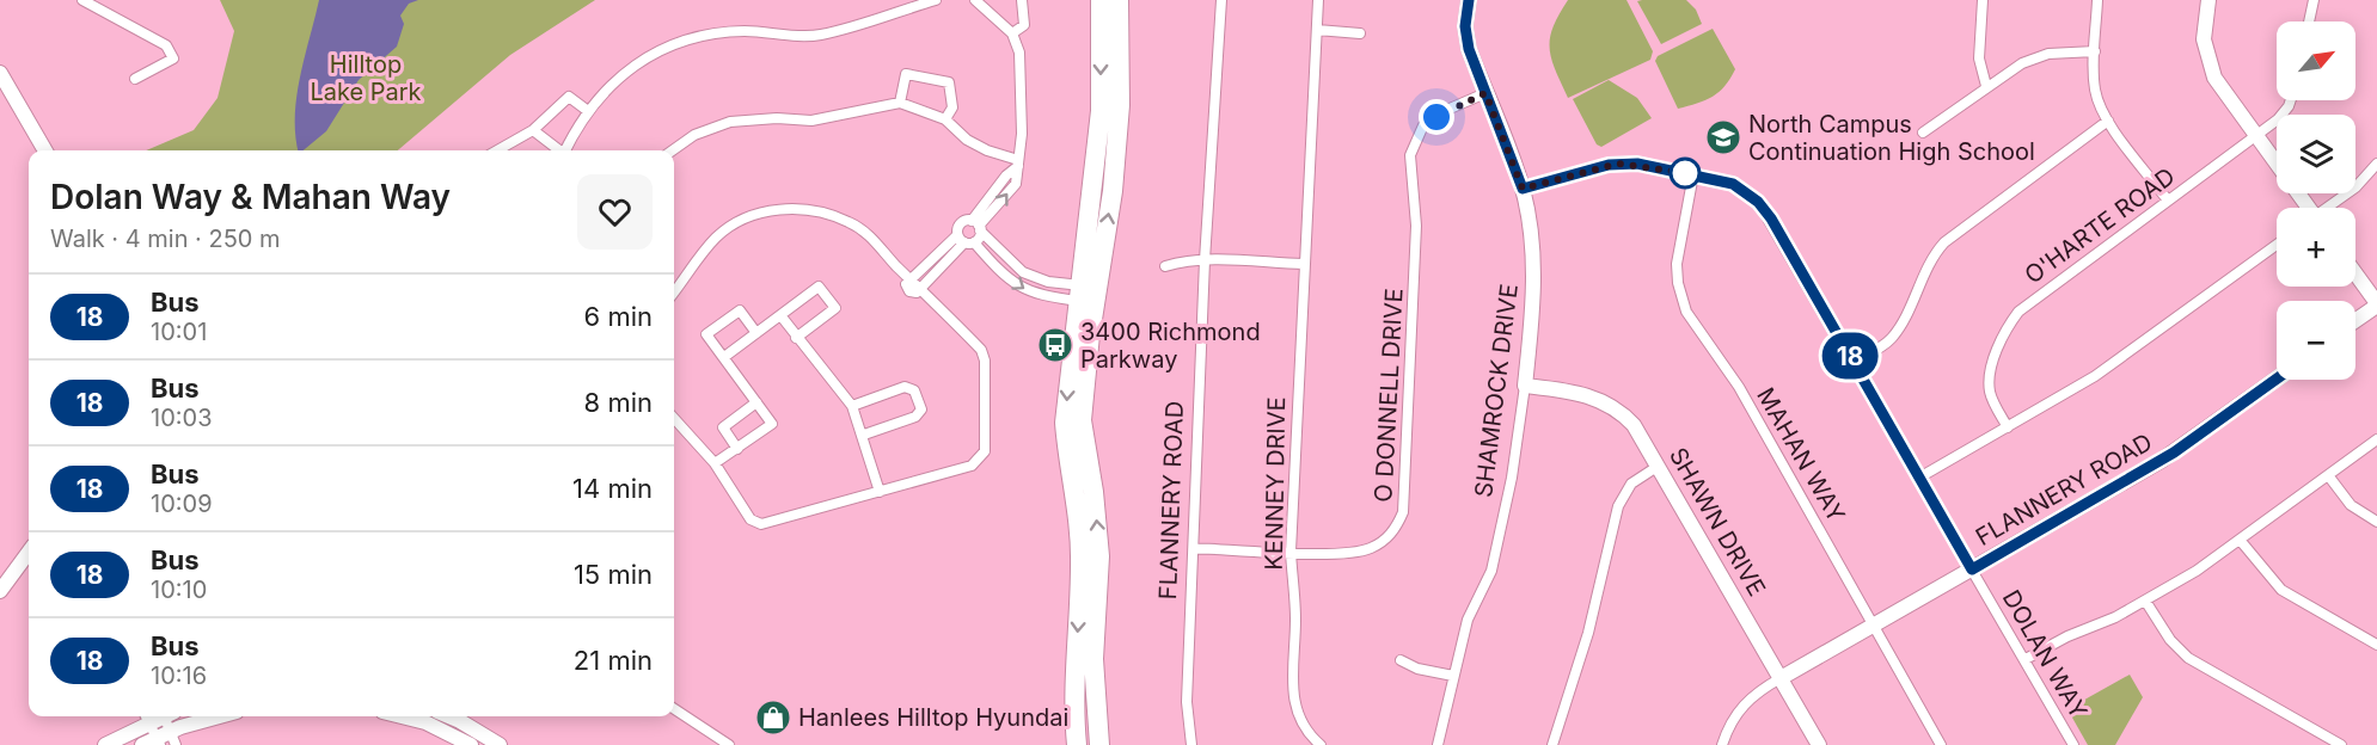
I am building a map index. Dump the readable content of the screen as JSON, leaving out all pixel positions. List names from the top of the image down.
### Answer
{
  "streets": {
    "street": [
      "O'HARTE ROAD",
      "SHAMROCK DRIVE",
      "O DONNELL DRIVE",
      "MAHAN WAY",
      "KENNEY DRIVE",
      "FLANNERY ROAD",
      "SHAWN DRIVE",
      "DOLAN WAY"
    ]
  },
  "crossings": [
    ["SHAMROCK DRIVE", "O DONNELL DRIVE"],
    ["SHAMROCK DRIVE", "SHAWN DRIVE"],
    ["SHAMROCK DRIVE", "DOLAN WAY"],
    ["O DONNELL DRIVE", "KENNEY DRIVE"],
    ["O DONNELL DRIVE", "FLANNERY ROAD"],
    ["MAHAN WAY", "FLANNERY ROAD"],
    ["MAHAN WAY", "DOLAN WAY"],
    ["FLANNERY ROAD", "SHAWN DRIVE"],
    ["FLANNERY ROAD", "DOLAN WAY"]
  ],
  "parks": ["Hilltop Lake Park"],
  "places": {
    "school or university": ["North Campus Continuation High School"],
    "bus stop": ["3400 Richmond Parkway"],
    "shop": ["Hanlees Hilltop Hyundai"]
  },
  "lines": ["bus line 18"],
  "north": "top right",
  "page": {
    "on_map": "18",
    "map_buttons": ["+", "−"],
    "heading": ["Dolan Way & Mahan Way", "Walk · 4 min · 250 m"],
    "list": [
      {
        "mark": "18",
        "name": "Bus",
        "note": "10:01",
        "value": "6 min"
      },
      {
        "mark": "18",
        "name": "Bus",
        "note": "10:03",
        "value": "8 min"
      },
      {
        "mark": "18",
        "name": "Bus",
        "note": "10:09",
        "value": "14 min"
      },
      {
        "mark": "18",
        "name": "Bus",
        "note": "10:10",
        "value": "15 min"
      },
      {
        "mark": "18",
        "name": "Bus",
        "note": "10:16",
        "value": "21 min"
      }
    ]
  }
}
